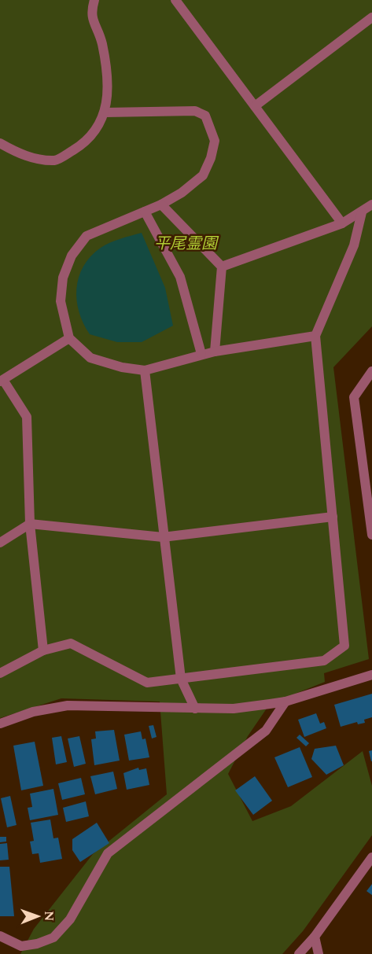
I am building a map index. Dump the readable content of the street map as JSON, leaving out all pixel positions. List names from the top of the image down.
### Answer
{
  "parks": ["平尾霊園"],
  "north": "right"
}
